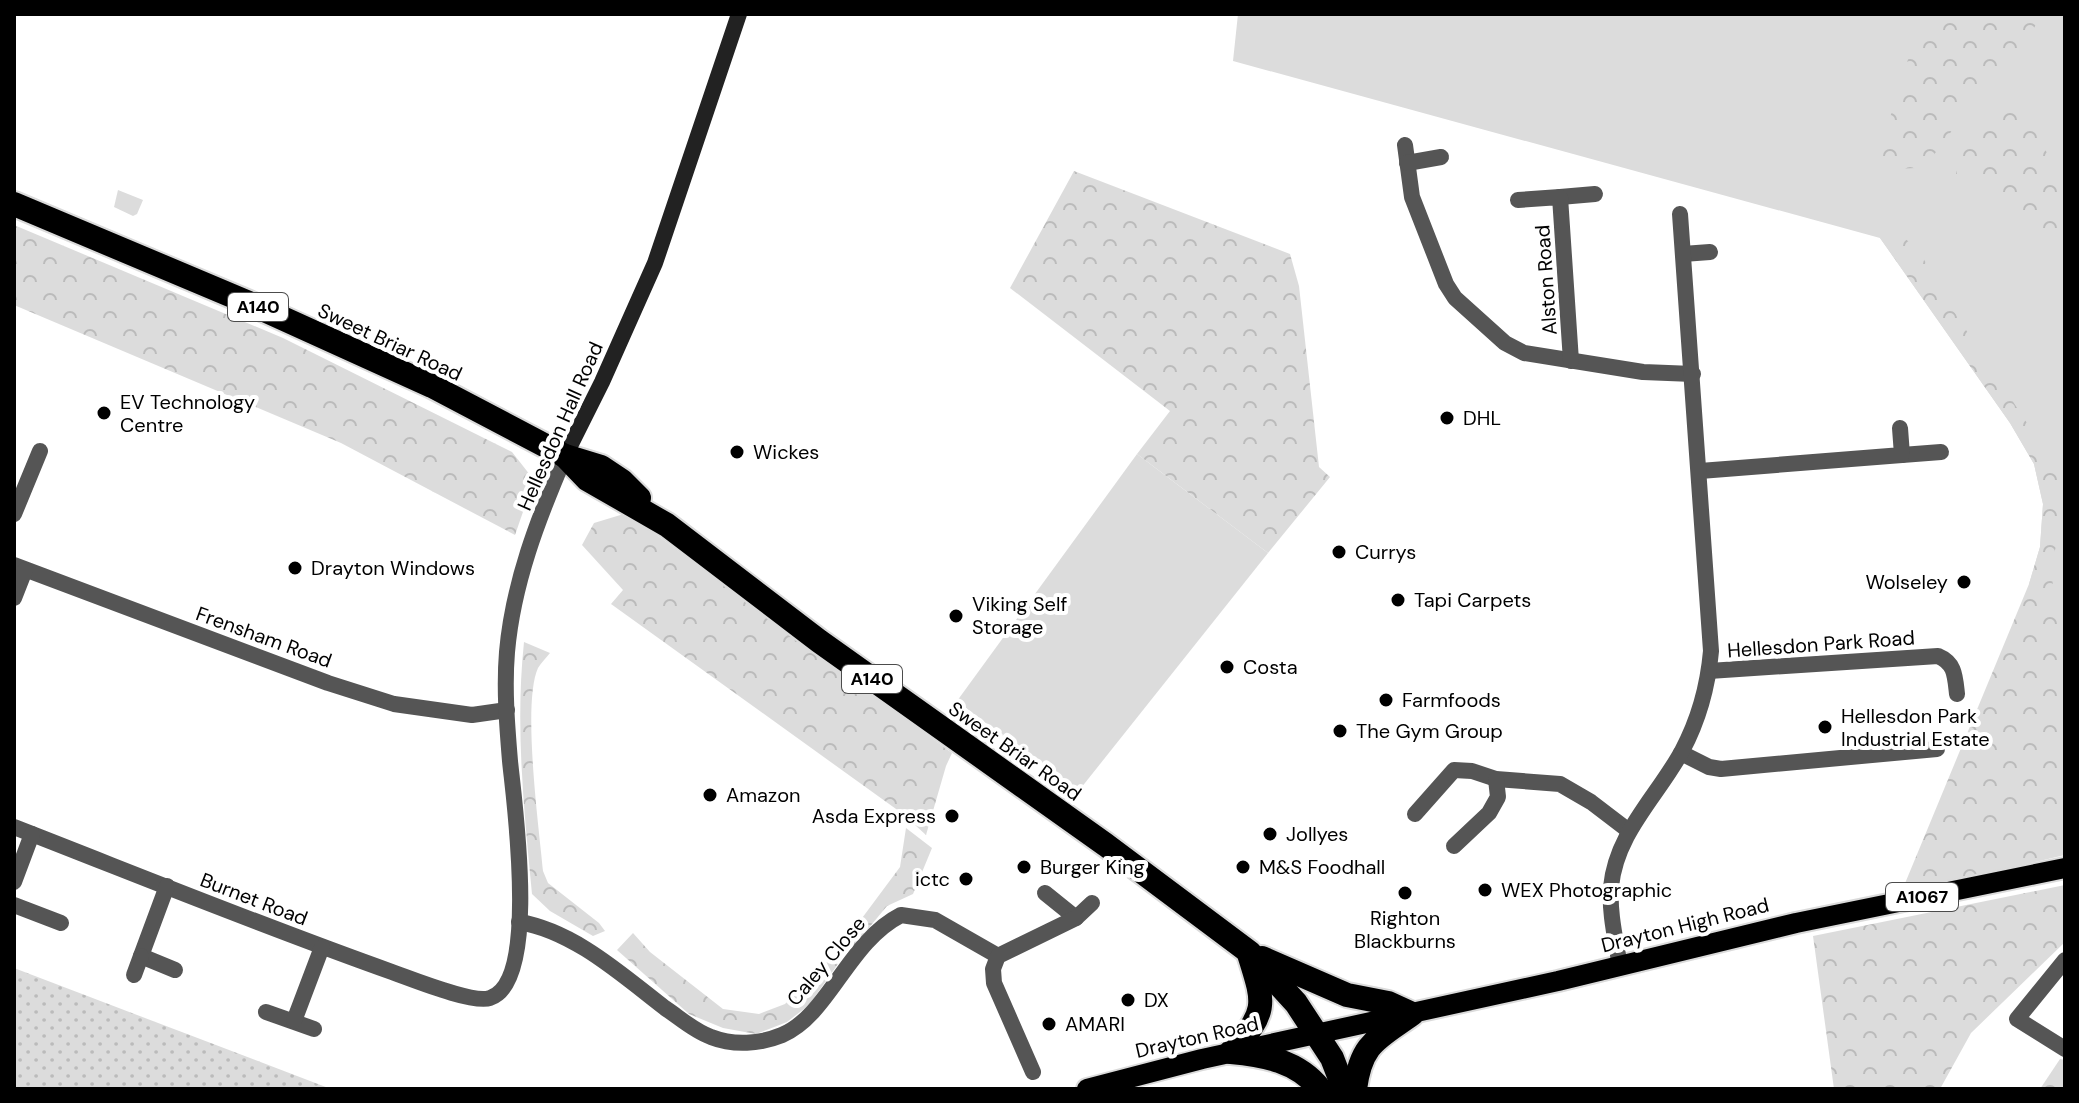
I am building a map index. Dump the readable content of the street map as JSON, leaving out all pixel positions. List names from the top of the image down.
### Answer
{
  "streets": {
    "highway": ["A140", "Sweet Briar Road", "A1067"],
    "main road": ["Drayton High Road", "Drayton Road"],
    "street": [
      "Alston Road",
      "Hellesdon Hall Road",
      "Frensham Road",
      "Hellesdon Park Road",
      "Burnet Road",
      "Caley Close"
    ]
  },
  "crossings": [
    ["Alston Road", "Hellesdon Park Road"],
    ["A140", "Sweet Briar Road"],
    ["A140", "A1067"],
    ["A140", "Drayton High Road"],
    ["A140", "Drayton Road"],
    ["Sweet Briar Road", "Hellesdon Hall Road"],
    ["Sweet Briar Road", "Drayton High Road"],
    ["Sweet Briar Road", "Drayton Road"],
    ["Hellesdon Hall Road", "Frensham Road"],
    ["Hellesdon Hall Road", "Burnet Road"],
    ["Hellesdon Hall Road", "Caley Close"],
    ["Hellesdon Park Road", "Drayton High Road"],
    ["A1067", "Drayton High Road"],
    ["Drayton High Road", "Drayton Road"]
  ],
  "places": [
    "EV Technology Centre",
    "DHL",
    "Wickes",
    "Currys",
    "Drayton Windows",
    "Wolseley",
    "Tapi Carpets",
    "Viking Self Storage",
    "Costa",
    "Farmfoods",
    "Hellesdon Park Industrial Estate",
    "The Gym Group",
    "Amazon",
    "Asda Express",
    "Jollyes",
    "Burger King",
    "M&S Foodhall",
    "ictc",
    "WEX Photographic",
    "Righton Blackburns",
    "DX",
    "AMARI"
  ]
}
